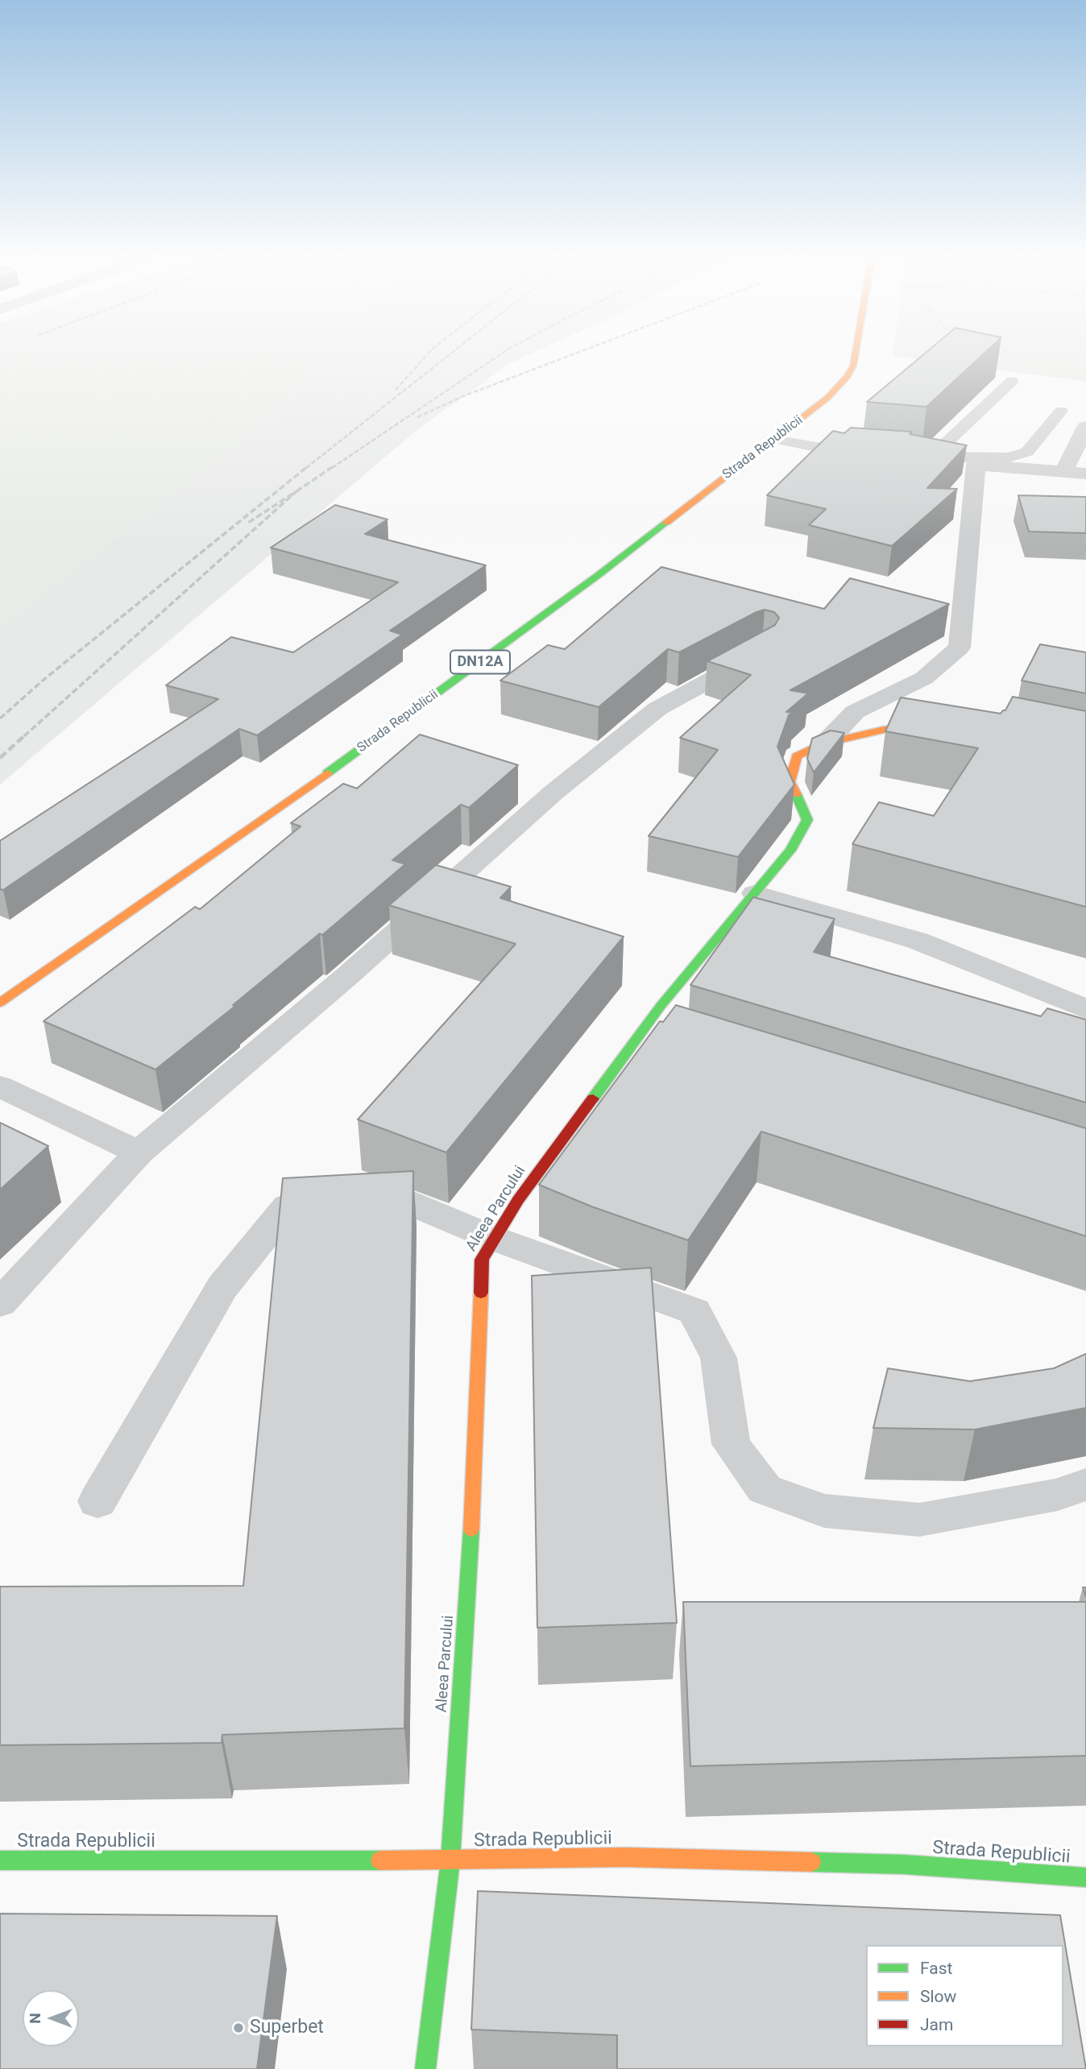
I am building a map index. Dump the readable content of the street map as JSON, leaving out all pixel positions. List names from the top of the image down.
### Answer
{
  "streets": {
    "main road": ["Strada Republicii", "DN12A", "Aleea Parcului"]
  },
  "crossings": [
    ["Strada Republicii", "Aleea Parcului"]
  ],
  "places": ["Superbet"],
  "legend": ["Fast", "Slow", "Jam"],
  "north": "left"
}
